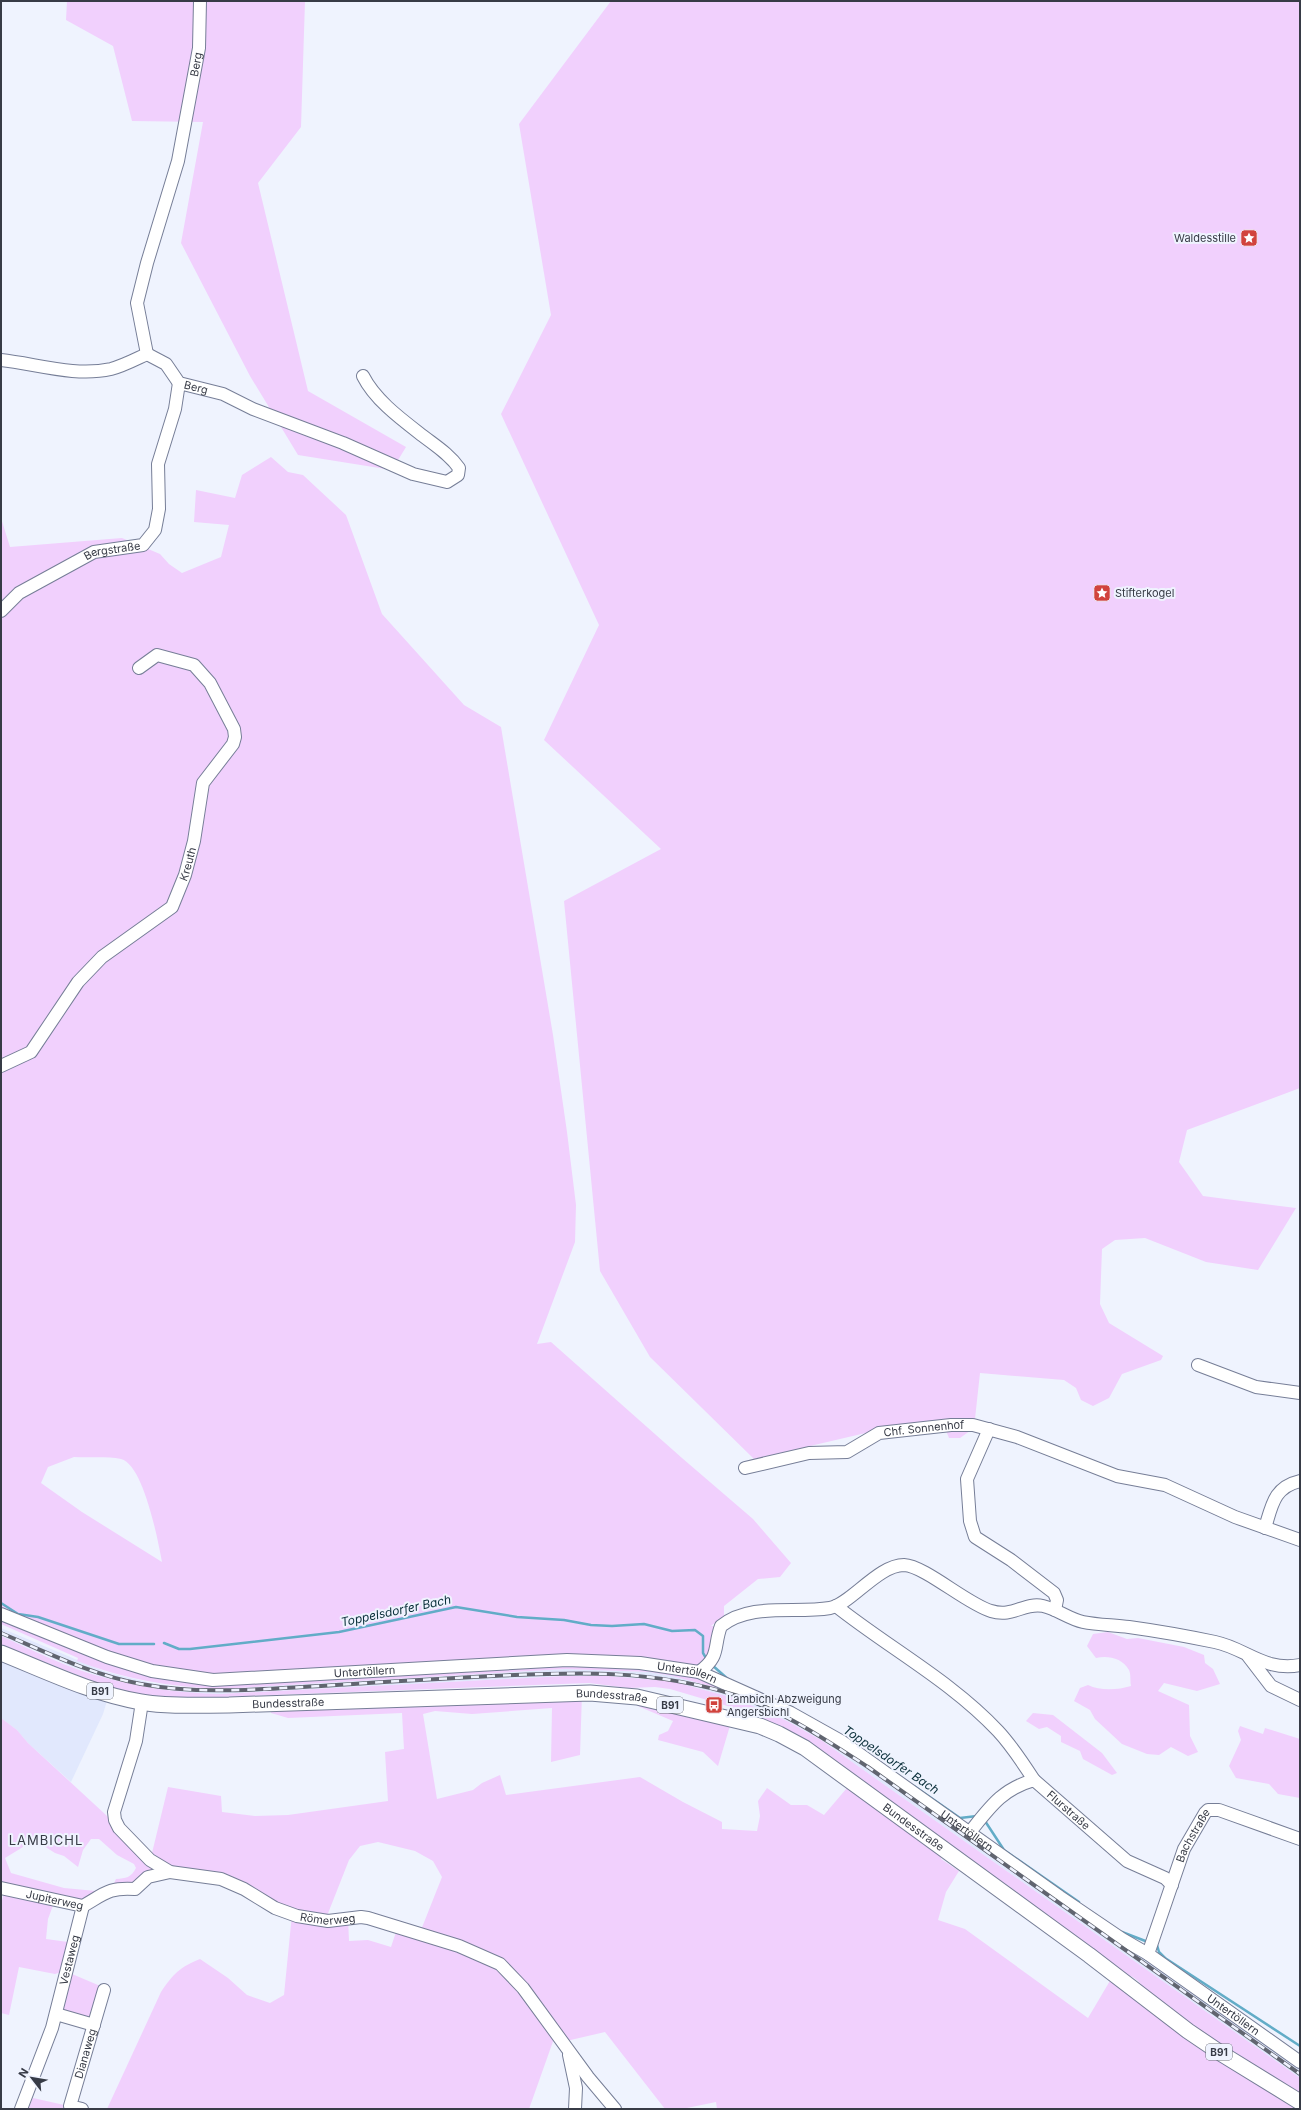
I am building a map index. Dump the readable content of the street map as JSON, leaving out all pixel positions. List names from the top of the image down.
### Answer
{
  "streets": {
    "main road": ["B91", "Bundesstraße"],
    "street": [
      "Berg",
      "Bergstraße",
      "Kreuth",
      "Chf. Sonnenhof",
      "Untertöllern",
      "Flurstraße",
      "Bachstraße",
      "Jupiterweg",
      "Römerweg",
      "Vestaweg",
      "Dianaweg"
    ]
  },
  "crossings": [
    ["Berg", "Bergstraße"],
    ["Untertöllern", "Bachstraße"],
    ["Bundesstraße", "Römerweg"],
    ["Flurstraße", "Bachstraße"],
    ["Jupiterweg", "Römerweg"],
    ["Jupiterweg", "Vestaweg"]
  ],
  "districts": ["LAMBICHL"],
  "water": ["Toppelsdorfer Bach"],
  "places": {
    "place": ["Waldesstille", "Stifterkogel"],
    "bus stop": ["Lambichl Abzweigung Angersbichl"]
  },
  "north": "top left"
}
